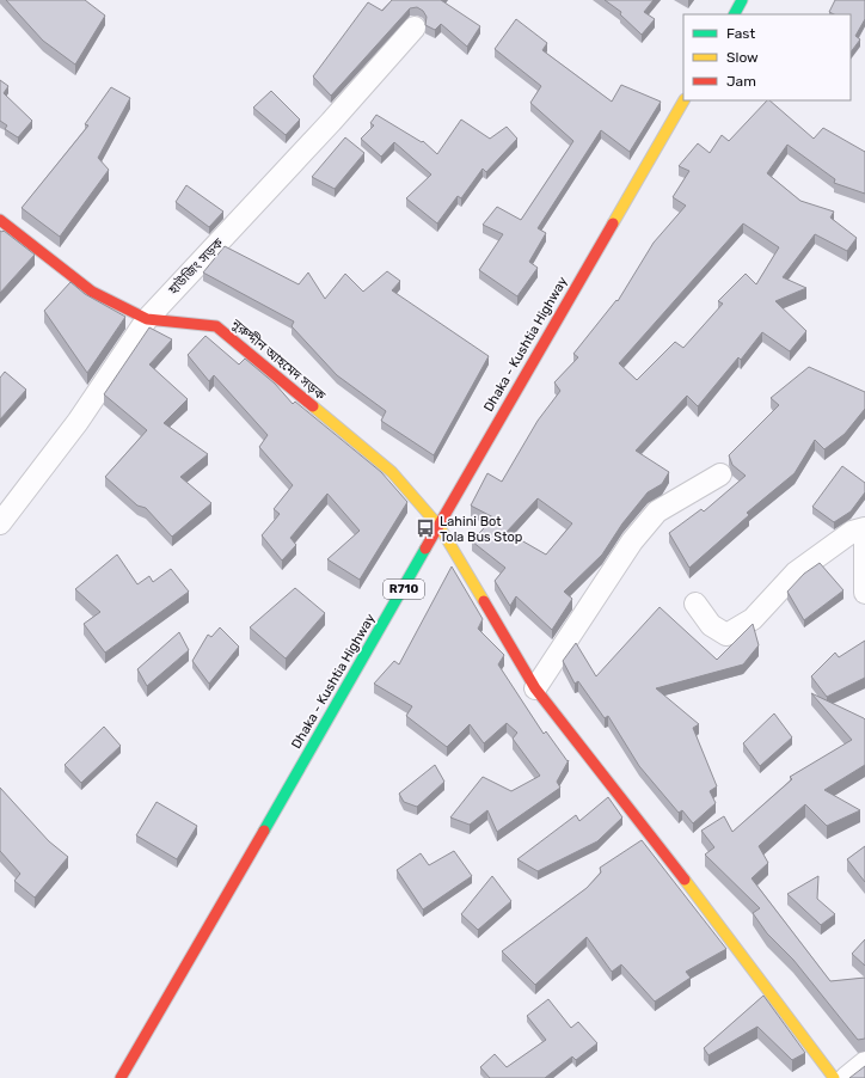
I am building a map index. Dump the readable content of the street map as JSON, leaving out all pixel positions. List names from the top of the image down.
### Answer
{
  "streets": {
    "main road": ["Dhaka - Kushtia Highway", "নুরুদ্দীন আহমেদ সড়ক", "R710"],
    "street": ["হাউজিং সড়ক"]
  },
  "crossings": [
    ["হাউজিং সড়ক", "নুরুদ্দীন আহমেদ সড়ক"],
    ["Dhaka - Kushtia Highway", "নুরুদ্দীন আহমেদ সড়ক"]
  ],
  "places": {
    "bus stop": ["Lahini Bot Tola Bus Stop"]
  },
  "legend": ["Fast", "Slow", "Jam"]
}
